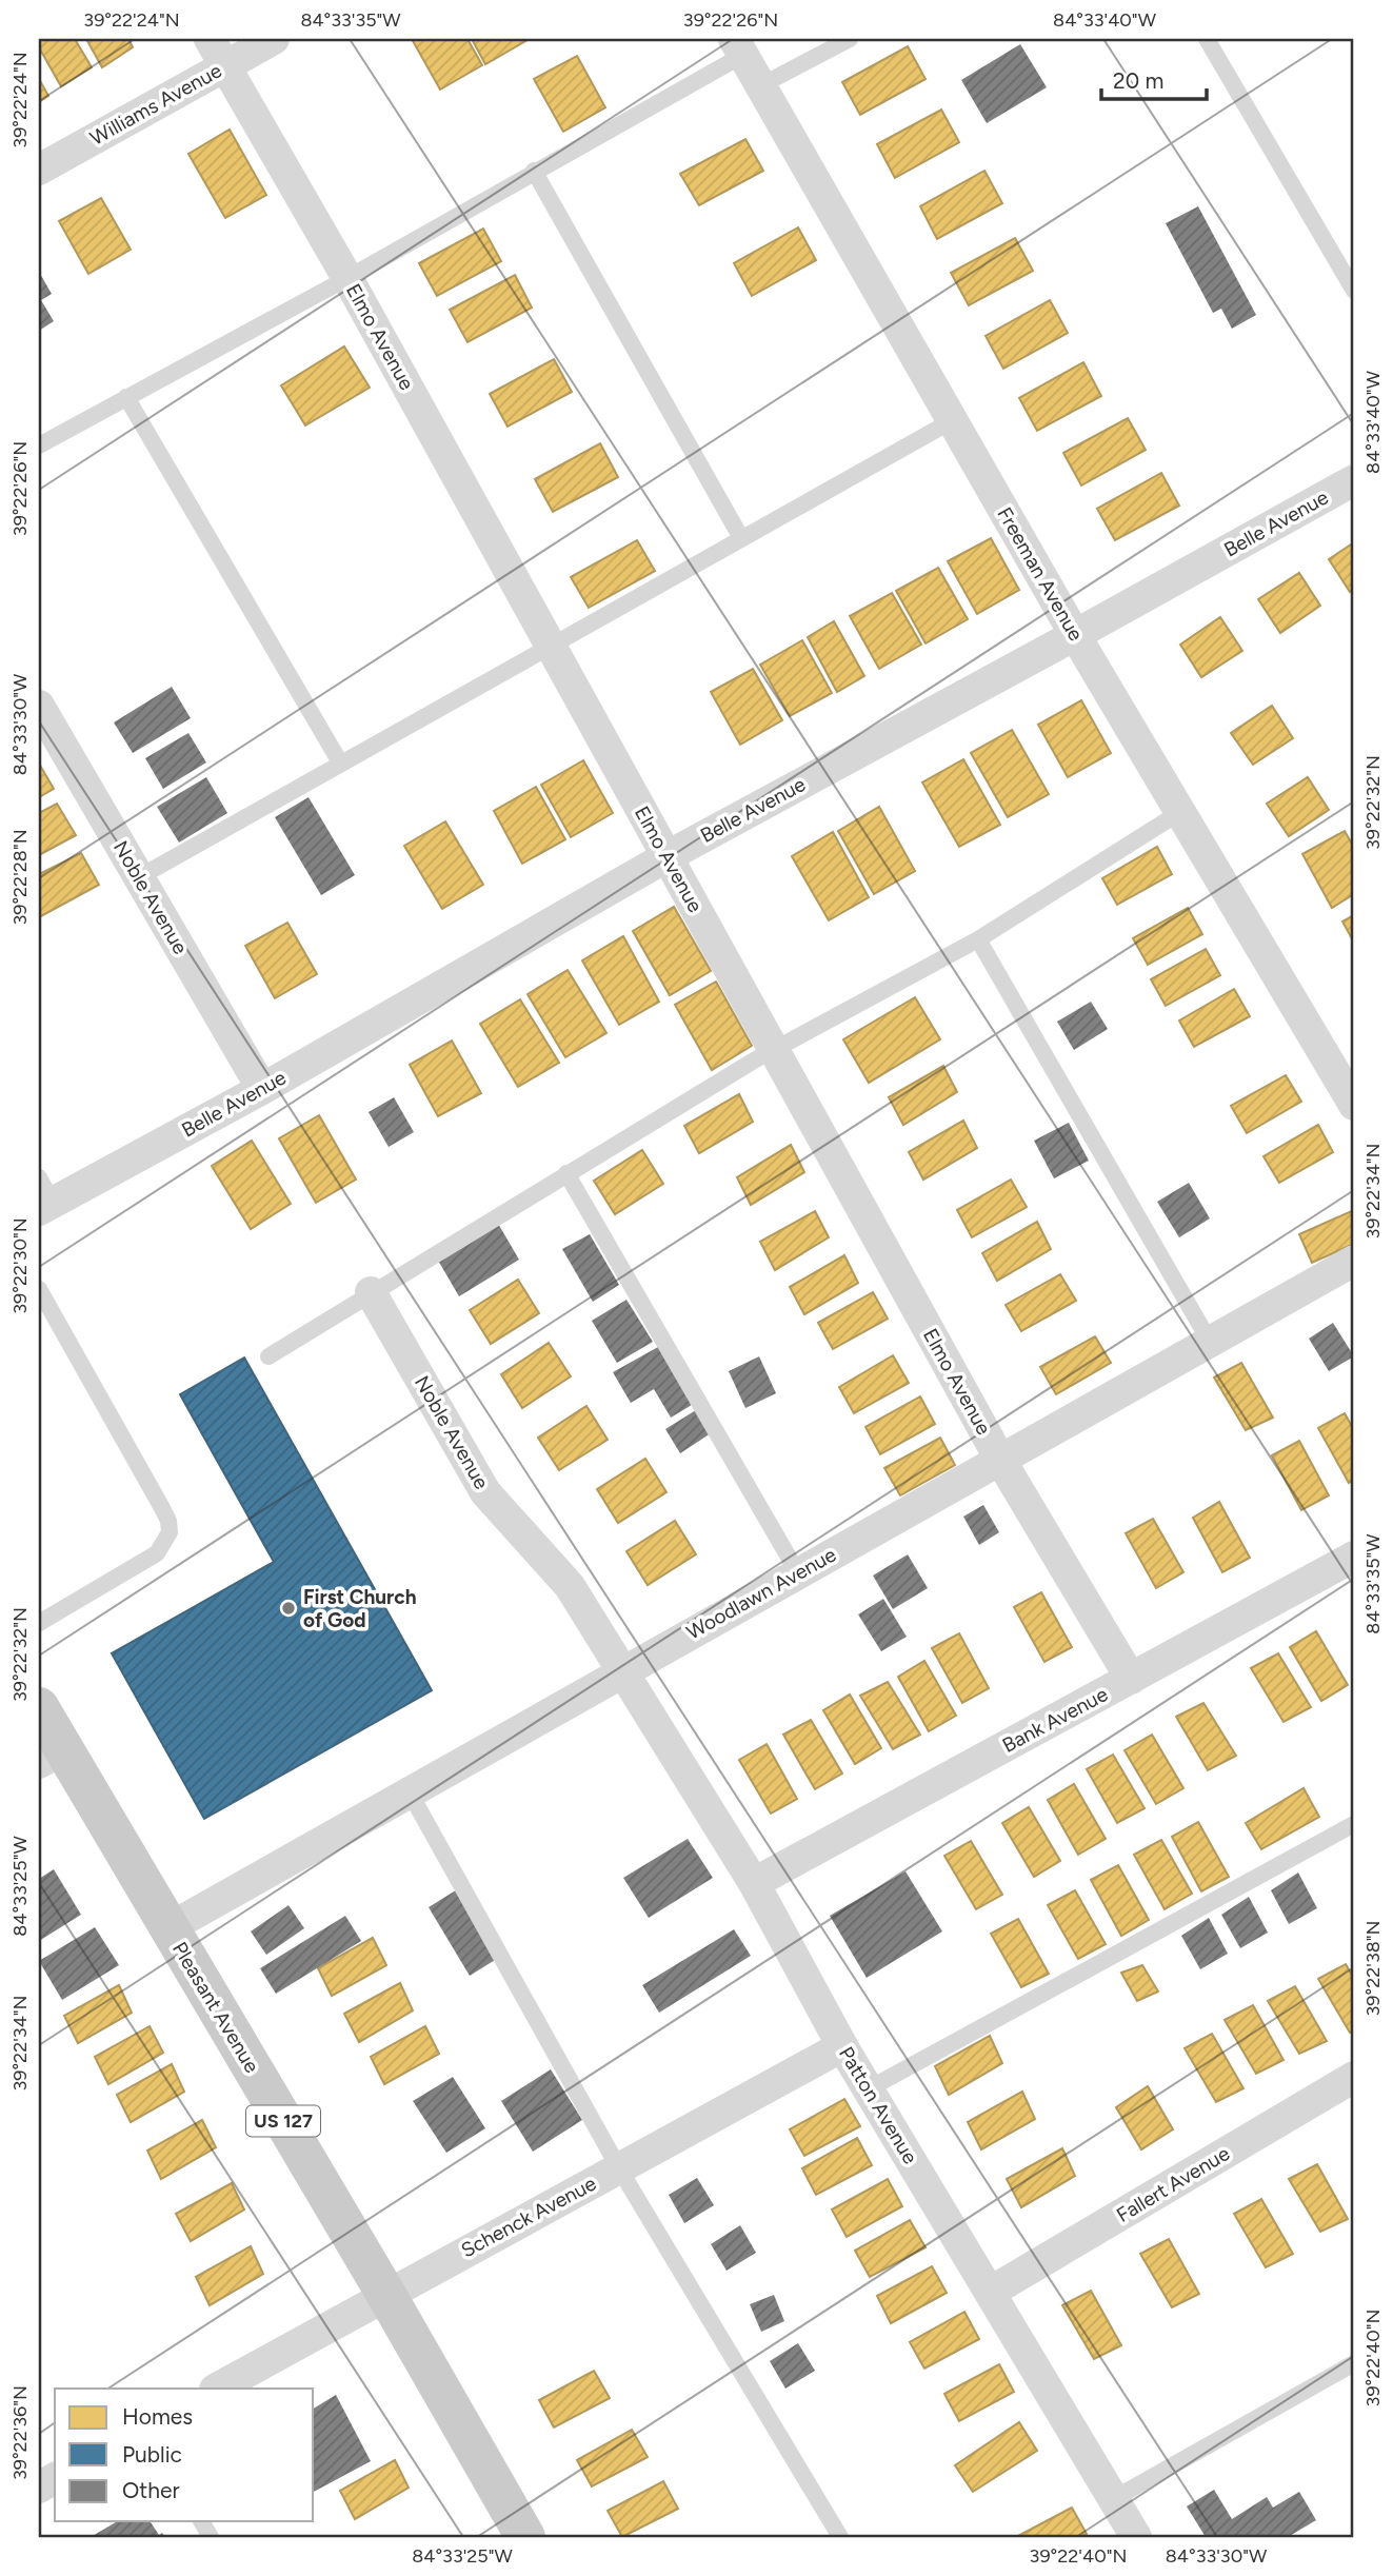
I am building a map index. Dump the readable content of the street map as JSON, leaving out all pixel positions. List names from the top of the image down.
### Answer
{
  "streets": {
    "main road": ["Pleasant Avenue", "US 127"],
    "street": [
      "Williams Avenue",
      "Elmo Avenue",
      "Belle Avenue",
      "Freeman Avenue",
      "Noble Avenue",
      "Woodlawn Avenue",
      "Bank Avenue",
      "Patton Avenue",
      "Fallert Avenue",
      "Schenck Avenue"
    ]
  },
  "crossings": [
    ["Williams Avenue", "Elmo Avenue"],
    ["Elmo Avenue", "Belle Avenue"],
    ["Elmo Avenue", "Woodlawn Avenue"],
    ["Elmo Avenue", "Bank Avenue"],
    ["Belle Avenue", "Freeman Avenue"],
    ["Belle Avenue", "Noble Avenue"],
    ["Noble Avenue", "Woodlawn Avenue"],
    ["Noble Avenue", "Patton Avenue"],
    ["Woodlawn Avenue", "Pleasant Avenue"],
    ["Woodlawn Avenue", "Patton Avenue"],
    ["Bank Avenue", "Patton Avenue"],
    ["Pleasant Avenue", "Schenck Avenue"],
    ["Patton Avenue", "Fallert Avenue"],
    ["Patton Avenue", "Schenck Avenue"]
  ],
  "places": ["First Church of God"],
  "legend": ["Homes", "Public", "Other"],
  "scale_bar": "20 m",
  "coordinates": [
    "39°22'24\"N",
    "84°33'35\"W",
    "39°22'26\"N",
    "84°33'40\"W",
    "84°33'30\"W",
    "39°22'32\"N",
    "39°22'28\"N",
    "39°22'34\"N",
    "39°22'30\"N",
    "84°33'25\"W",
    "39°22'38\"N",
    "39°22'40\"N",
    "39°22'36\"N"
  ]
}
